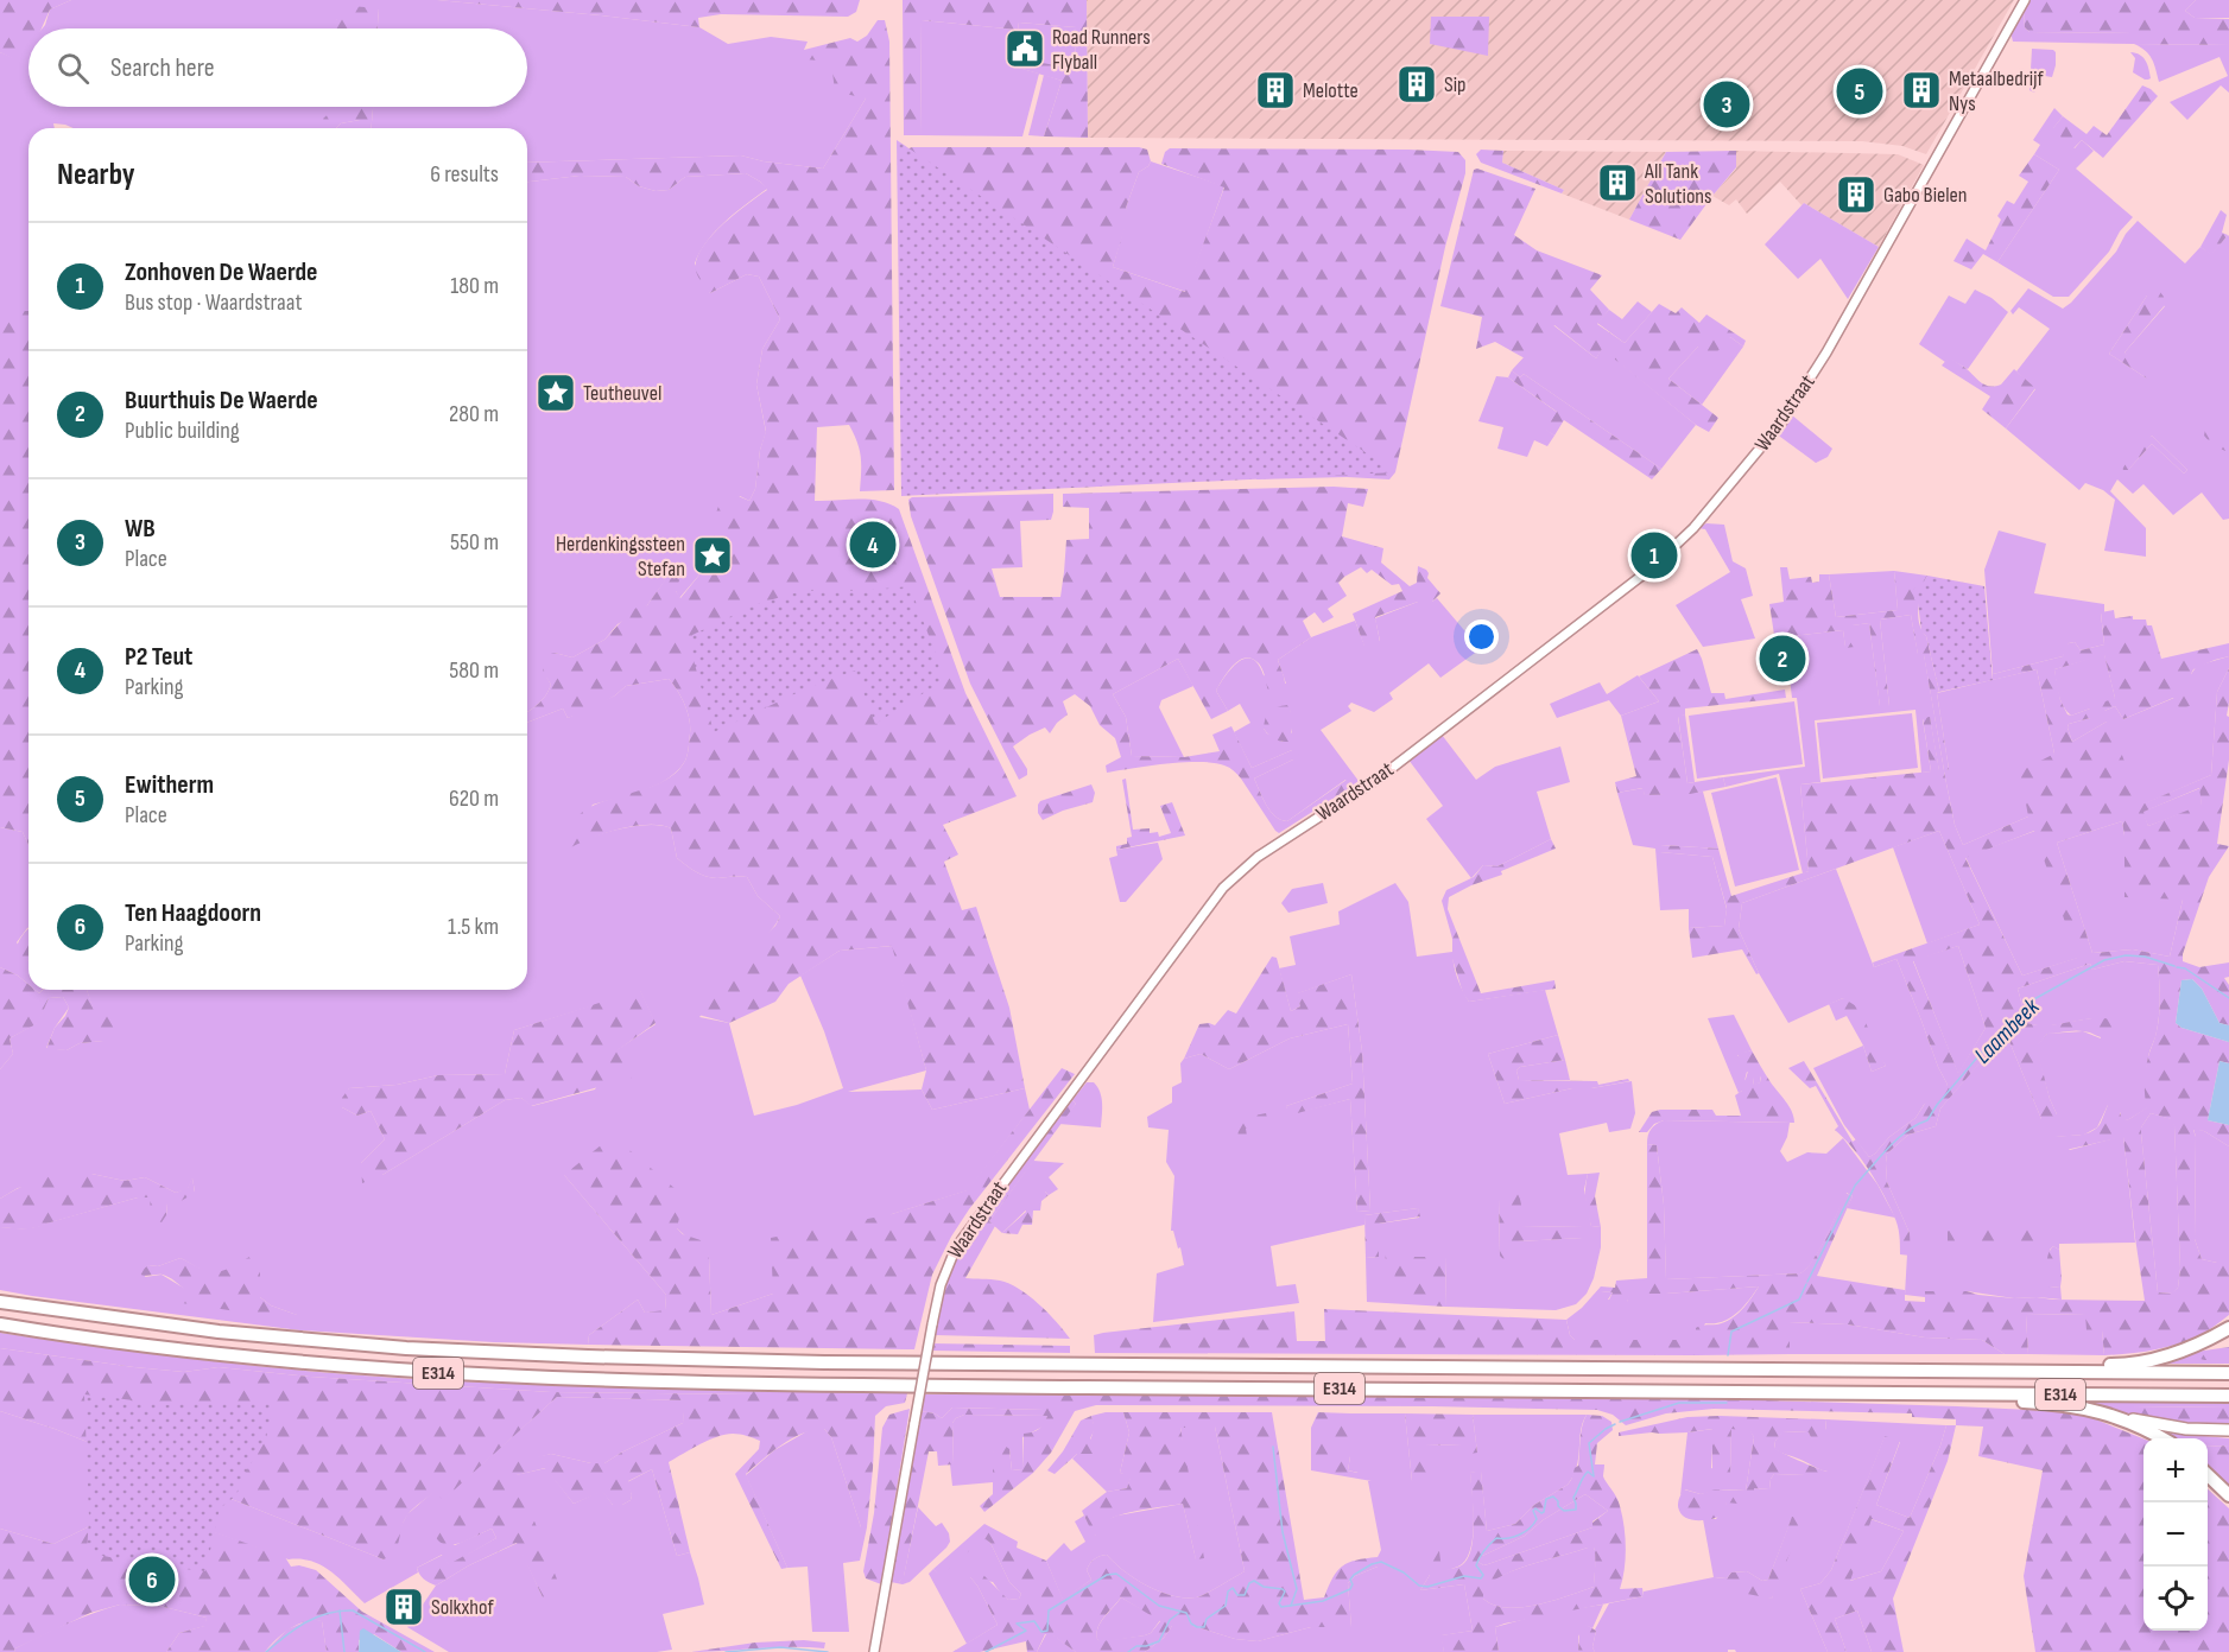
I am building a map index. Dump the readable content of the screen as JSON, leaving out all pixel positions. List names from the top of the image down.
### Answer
{
  "streets": {
    "highway": ["E314"],
    "street": ["Waardstraat"]
  },
  "water": ["Laambeek"],
  "places": {
    "public building": ["Road Runners Flyball"],
    "building": [
      "Sip",
      "Melotte",
      "Metaalbedrijf Nys",
      "All Tank Solutions",
      "Gabo Bielen",
      "Solkxhof"
    ],
    "place": ["Teutheuvel", "Herdenkingssteen Stefan"]
  },
  "page": {
    "search": "Search here",
    "pins": [
      "5",
      "3",
      "4",
      "1",
      "2",
      "6"
    ],
    "heading": ["Nearby", "6 results"],
    "list": [
      {
        "mark": "1",
        "name": "Zonhoven De Waerde",
        "note": "Bus stop · Waardstraat",
        "value": "180 m"
      },
      {
        "mark": "2",
        "name": "Buurthuis De Waerde",
        "note": "Public building",
        "value": "280 m"
      },
      {
        "mark": "3",
        "name": "WB",
        "note": "Place",
        "value": "550 m"
      },
      {
        "mark": "4",
        "name": "P2 Teut",
        "note": "Parking",
        "value": "580 m"
      },
      {
        "mark": "5",
        "name": "Ewitherm",
        "note": "Place",
        "value": "620 m"
      },
      {
        "mark": "6",
        "name": "Ten Haagdoorn",
        "note": "Parking",
        "value": "1.5 km"
      }
    ],
    "map_buttons": ["+", "−"]
  }
}
